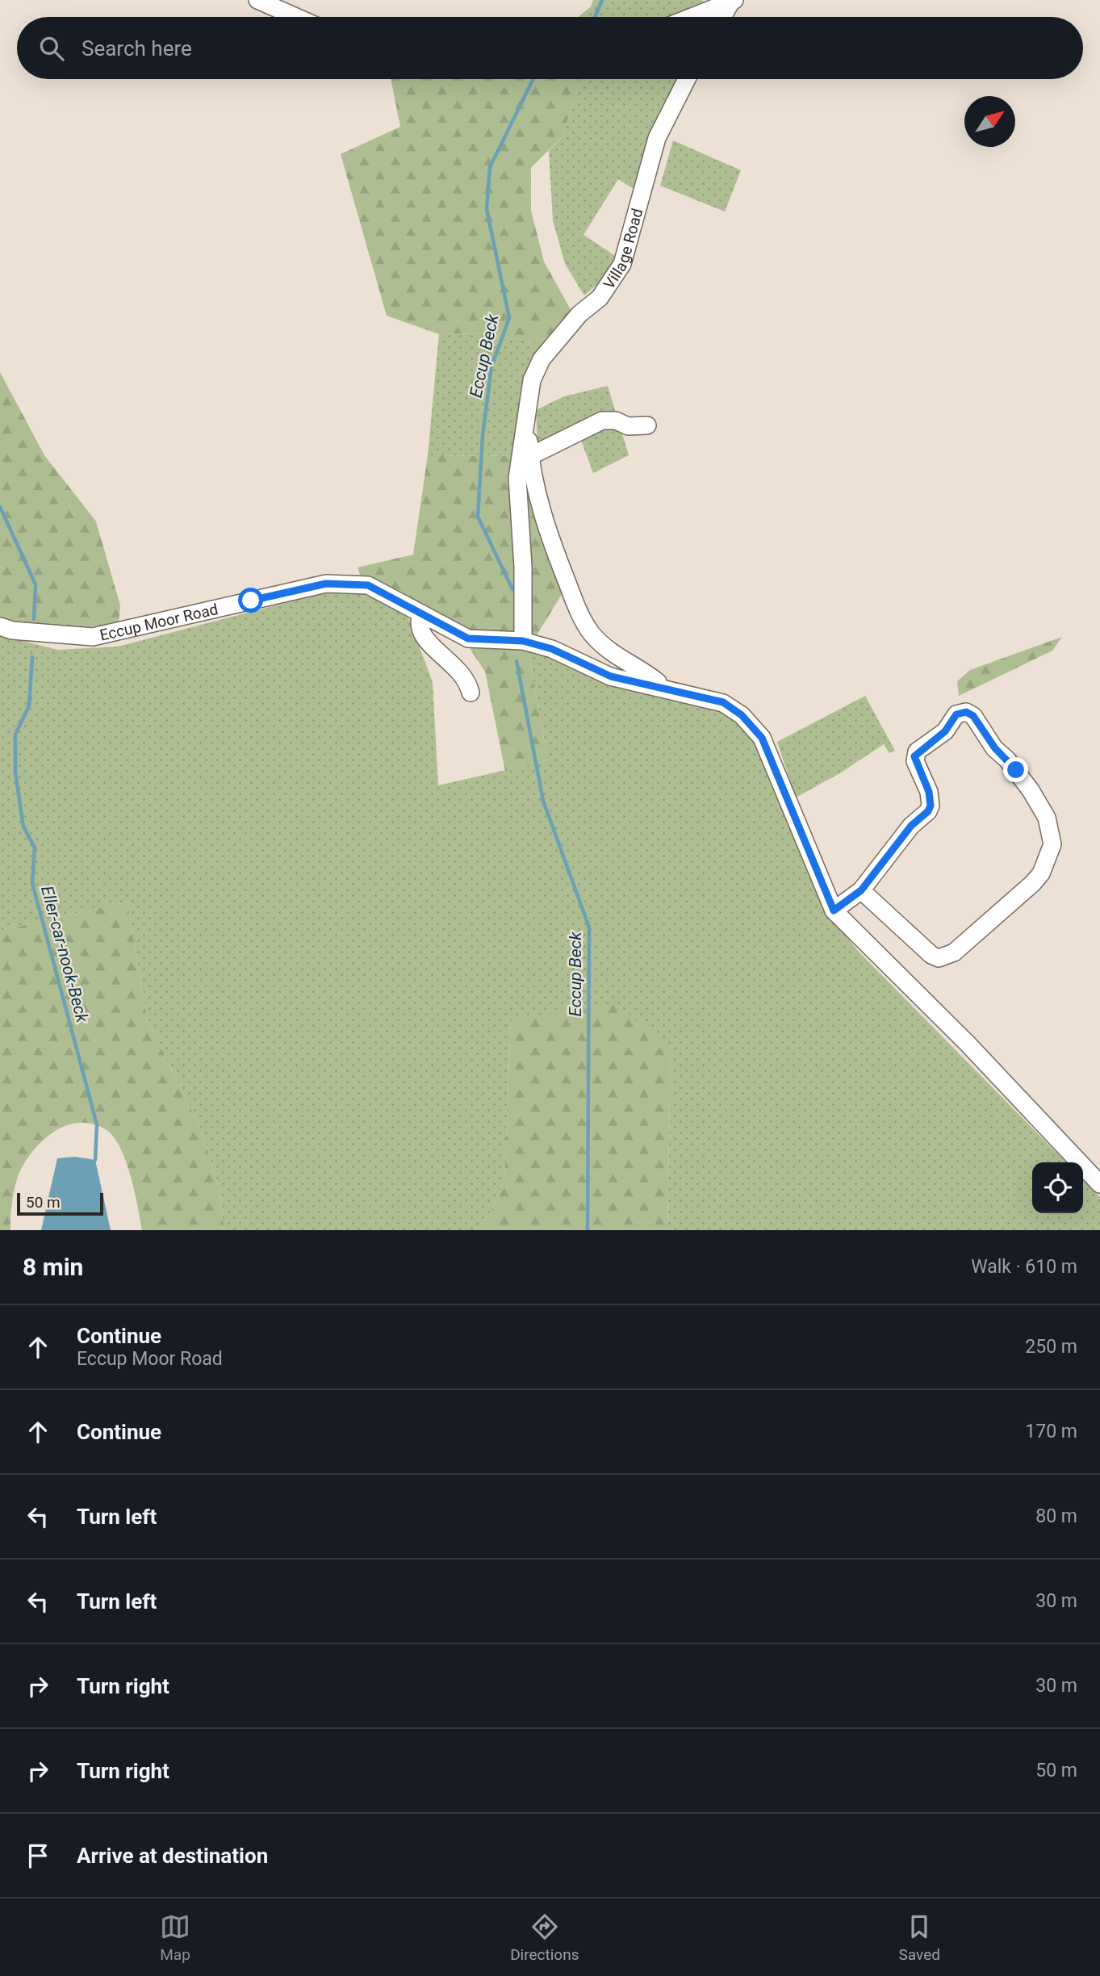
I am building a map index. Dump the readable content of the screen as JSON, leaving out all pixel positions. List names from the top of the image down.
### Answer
{
  "streets": {
    "street": ["Village Road", "Eccup Moor Road"]
  },
  "water": ["Eccup Beck", "Eller-car-nook-Beck"],
  "scale_bar": "50 m",
  "north": "top right",
  "page": {
    "search": "Search here",
    "scale": "50 m",
    "heading": ["8 min", "Walk · 610 m"],
    "list": [
      ["Continue", "Eccup Moor Road", "250 m"],
      ["Continue", "170 m"],
      ["Turn left", "80 m"],
      ["Turn left", "30 m"],
      ["Turn right", "30 m"],
      ["Turn right", "50 m"],
      "Arrive at destination"
    ],
    "nav": ["Map", "Directions", "Saved"]
  }
}
